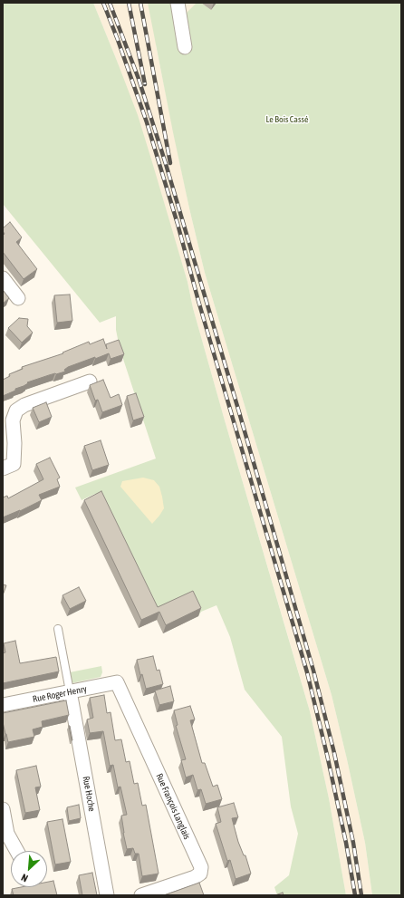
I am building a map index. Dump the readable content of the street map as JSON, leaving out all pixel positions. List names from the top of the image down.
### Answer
{
  "streets": {
    "street": ["Rue Roger Henry", "Rue Hoche", "Rue François Langlais"]
  },
  "crossings": [
    ["Rue Roger Henry", "Rue Hoche"],
    ["Rue Roger Henry", "Rue François Langlais"]
  ],
  "parks": ["Le Bois Cassé"],
  "north": "bottom left"
}
